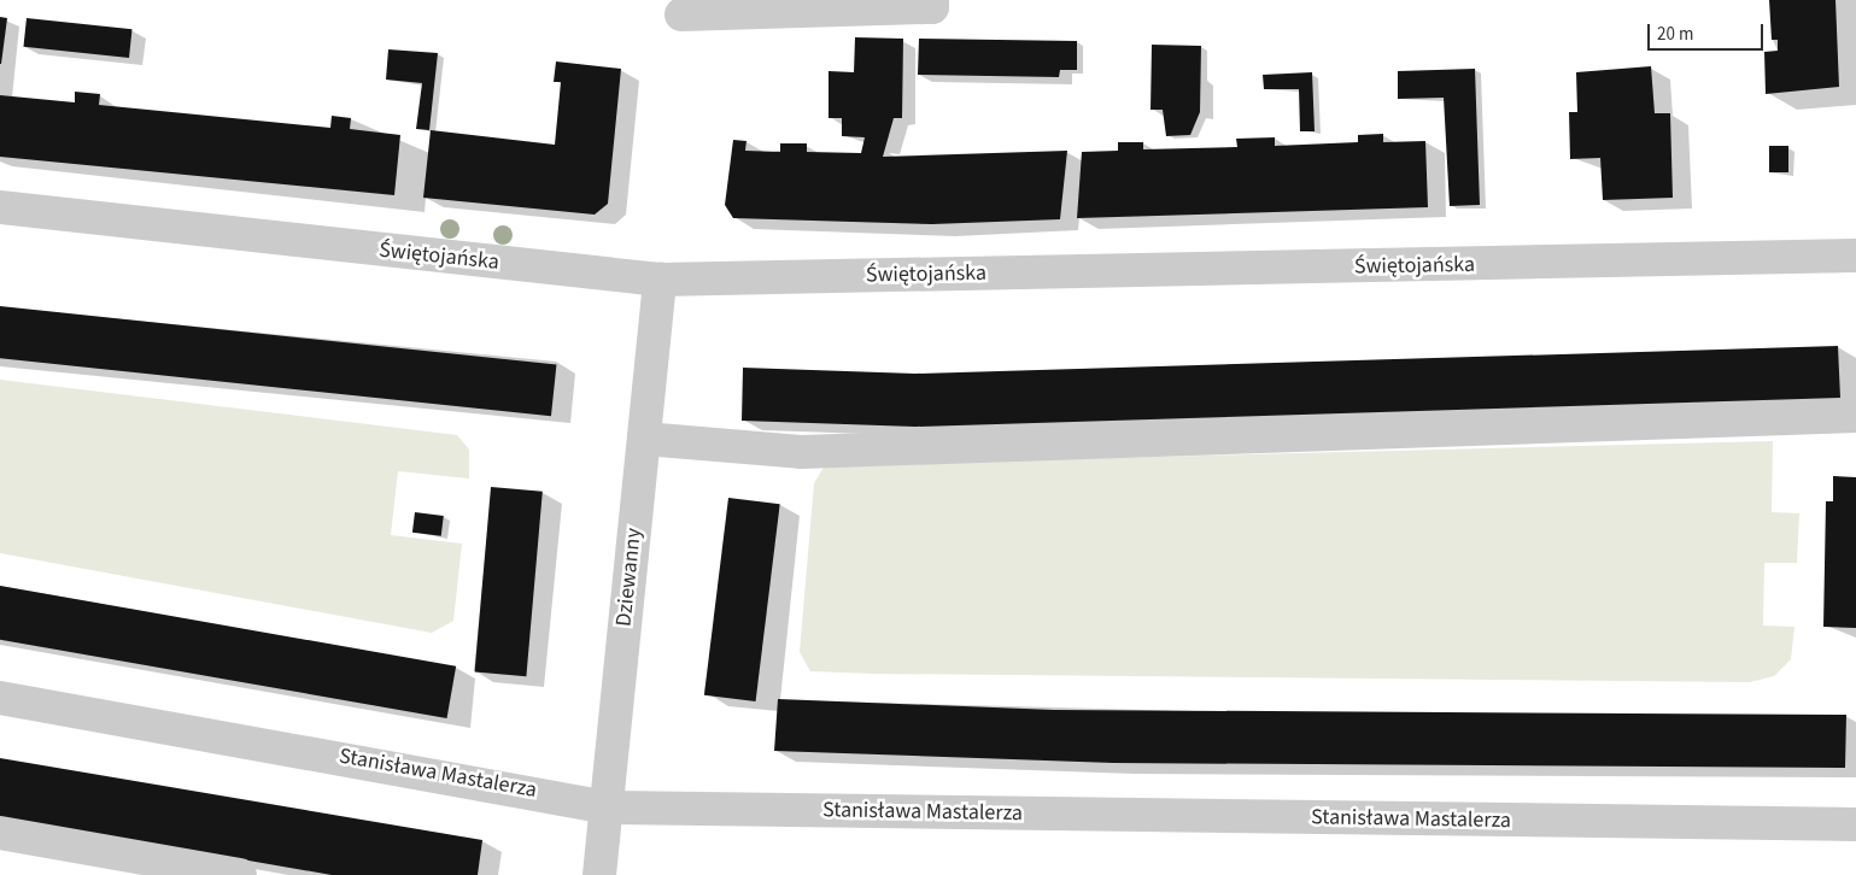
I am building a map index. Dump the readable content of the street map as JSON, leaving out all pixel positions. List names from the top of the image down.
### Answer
{
  "streets": {
    "street": ["Świętojańska", "Dziewanny", "Stanisława Mastalerza"]
  },
  "crossings": [
    ["Świętojańska", "Dziewanny"],
    ["Dziewanny", "Stanisława Mastalerza"]
  ],
  "scale_bar": "20 m"
}
